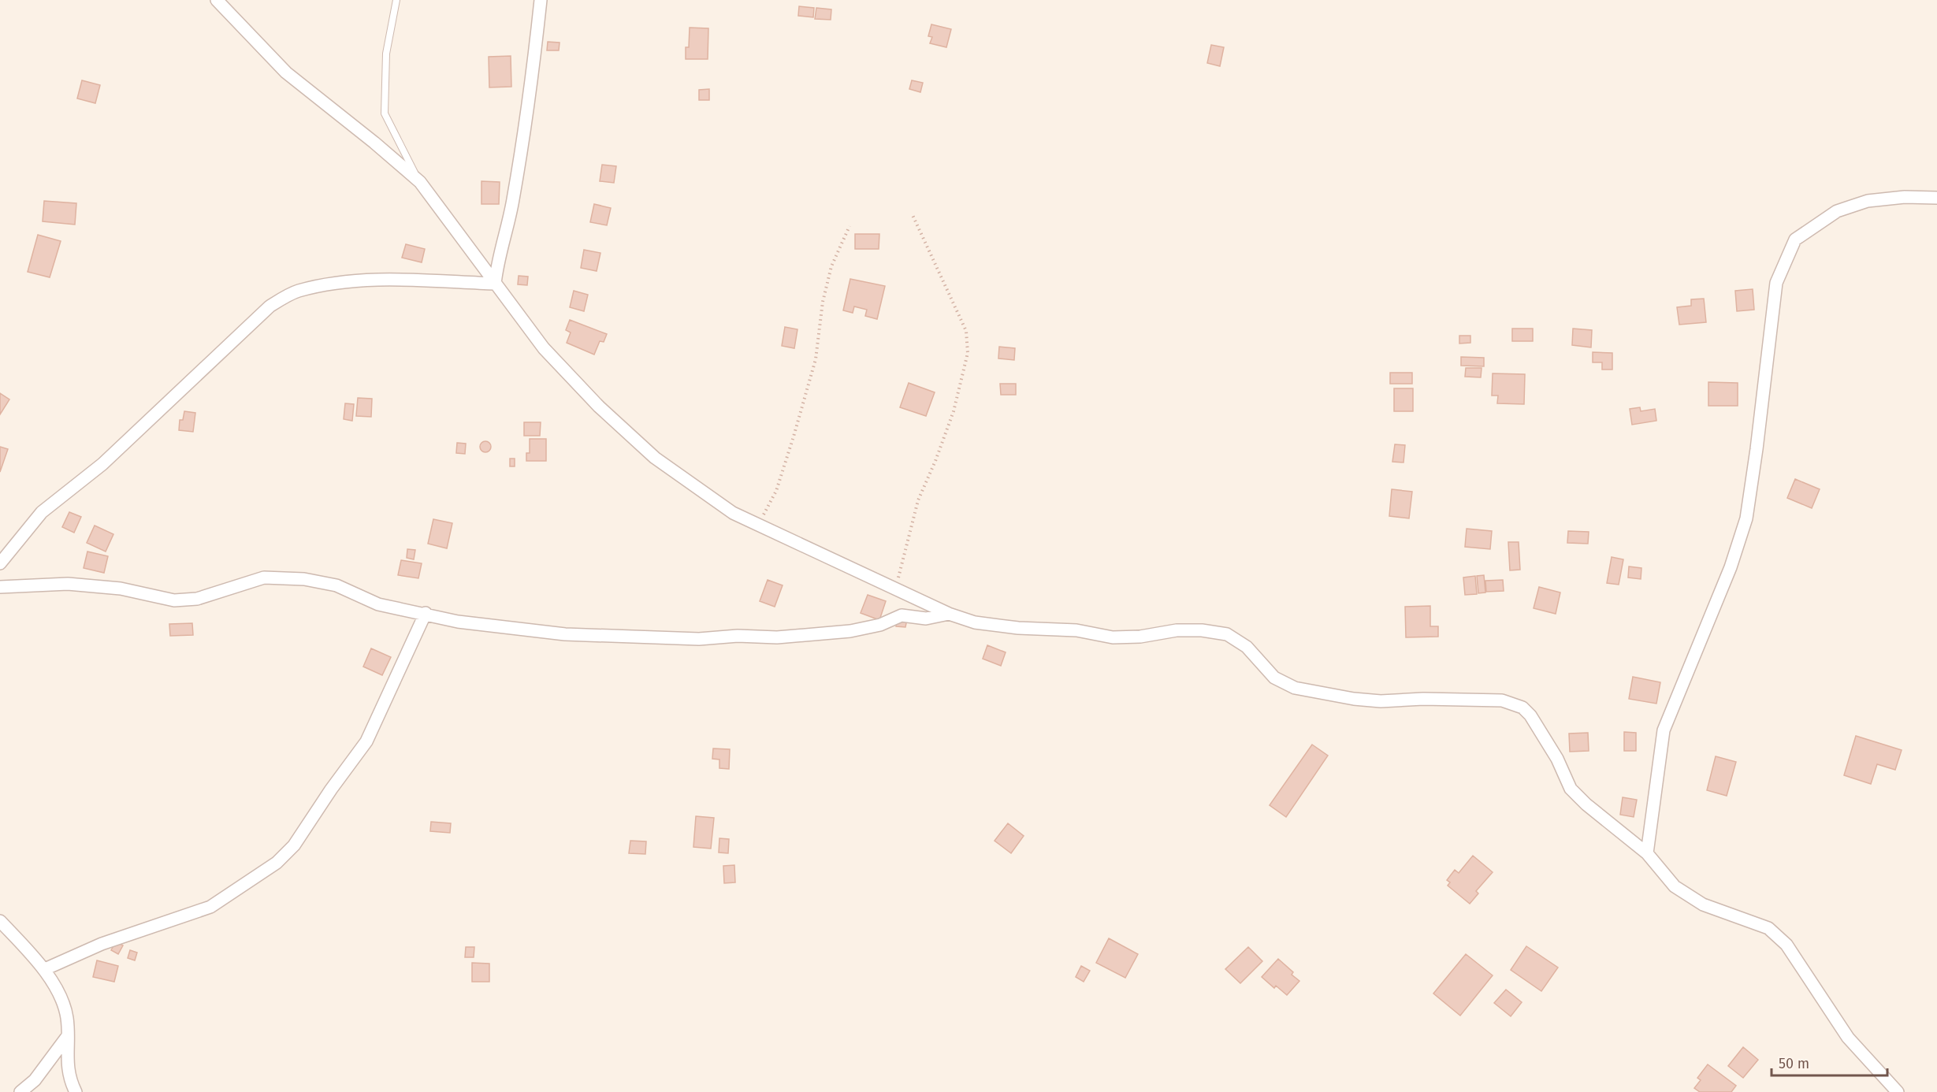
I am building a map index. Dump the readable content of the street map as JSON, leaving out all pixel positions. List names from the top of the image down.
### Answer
{
  "scale_bar": "50 m"
}
